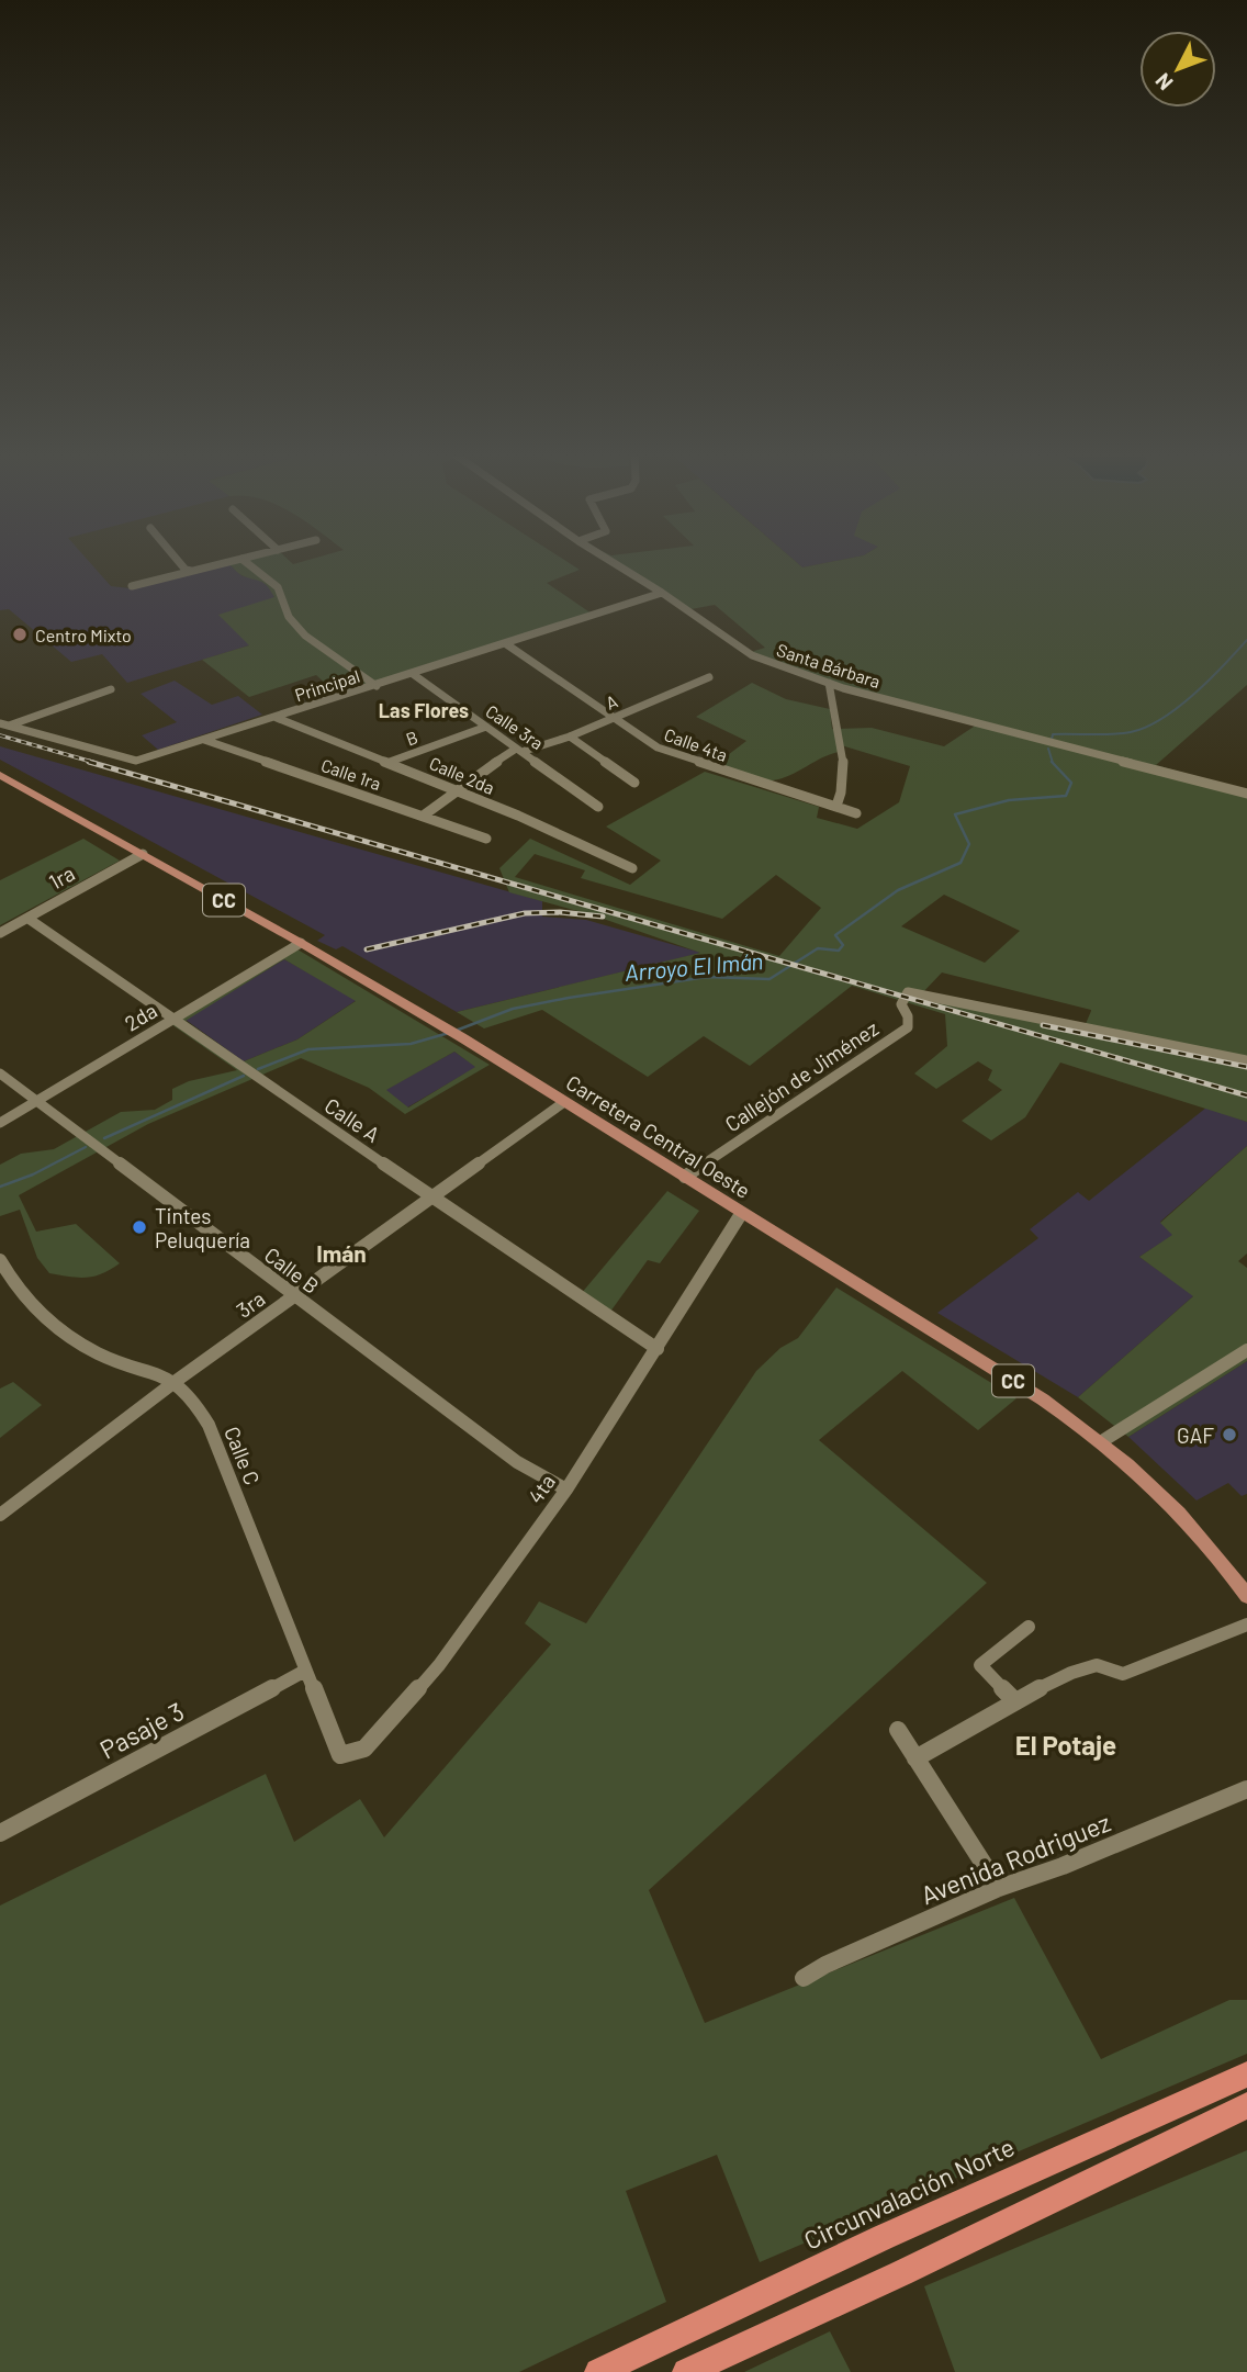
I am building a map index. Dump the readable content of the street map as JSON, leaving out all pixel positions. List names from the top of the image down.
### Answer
{
  "streets": {
    "highway": ["Circunvalación Norte"],
    "main road": ["CC", "Carretera Central Oeste"],
    "street": [
      "Santa Bárbara",
      "Principal",
      "A",
      "Calle 3ra",
      "B",
      "Calle 4ta",
      "Calle 1ra",
      "Calle 2da",
      "1ra",
      "2da",
      "Callejón de Jiménez",
      "Calle A",
      "Calle B",
      "3ra",
      "Calle C",
      "4ta",
      "Pasaje 3",
      "Avenida Rodriguez"
    ]
  },
  "crossings": [
    ["Santa Bárbara", "Principal"],
    ["Principal", "Calle 3ra"],
    ["Principal", "Calle 4ta"],
    ["Principal", "Calle 1ra"],
    ["Principal", "Calle 2da"],
    ["A", "Calle 3ra"],
    ["A", "Calle 4ta"],
    ["A", "Calle 1ra"],
    ["A", "Calle 2da"],
    ["Calle 3ra", "B"],
    ["B", "Calle 2da"],
    ["1ra", "Calle A"],
    ["1ra", "Carretera Central Oeste"],
    ["2da", "Calle A"],
    ["2da", "Carretera Central Oeste"],
    ["2da", "Calle B"],
    ["Callejón de Jiménez", "Carretera Central Oeste"],
    ["Calle A", "3ra"],
    ["Calle A", "4ta"],
    ["Carretera Central Oeste", "3ra"],
    ["Carretera Central Oeste", "4ta"],
    ["Calle B", "3ra"],
    ["Calle B", "4ta"],
    ["3ra", "Calle C"],
    ["Calle C", "4ta"],
    ["Calle C", "Pasaje 3"]
  ],
  "districts": ["Las Flores", "Imán", "El Potaje"],
  "water": ["Arroyo El Imán"],
  "places": ["Centro Mixto", "Tintes Peluquería", "GAF"],
  "north": "bottom left"
}
